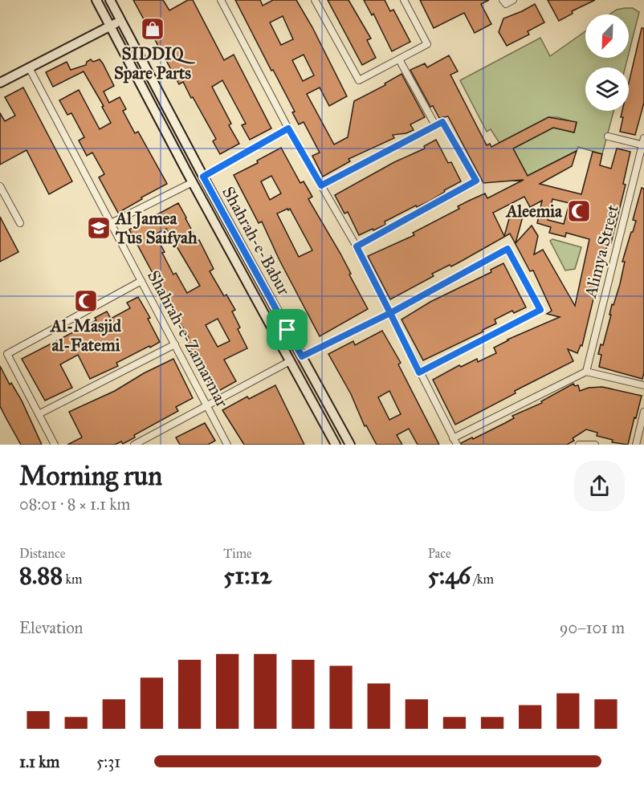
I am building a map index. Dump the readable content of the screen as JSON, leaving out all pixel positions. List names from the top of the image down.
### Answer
{
  "streets": {
    "main road": ["Shahrah-e-Babur"],
    "street": ["Alimya Street", "Shahrah-e-Zamarmar"]
  },
  "places": {
    "shop": ["SIDDIQ Spare Parts"],
    "mosque": ["Aleemia", "Al-Masjid al-Fatemi"],
    "school or university": ["Al Jamea Tus Saifyah"]
  },
  "north": "bottom left",
  "page": {
    "heading": ["Morning run", "08:01 · 8 × 1.1 km"],
    "stats": [
      ["Distance", "8.88 km"],
      ["Time", "51:12"],
      ["Pace", "5:46 /km"]
    ],
    "chart": ["Elevation", "90–101 m"],
    "list": [
      {
        "name": "1.1 km",
        "note": "5:31"
      }
    ]
  }
}
